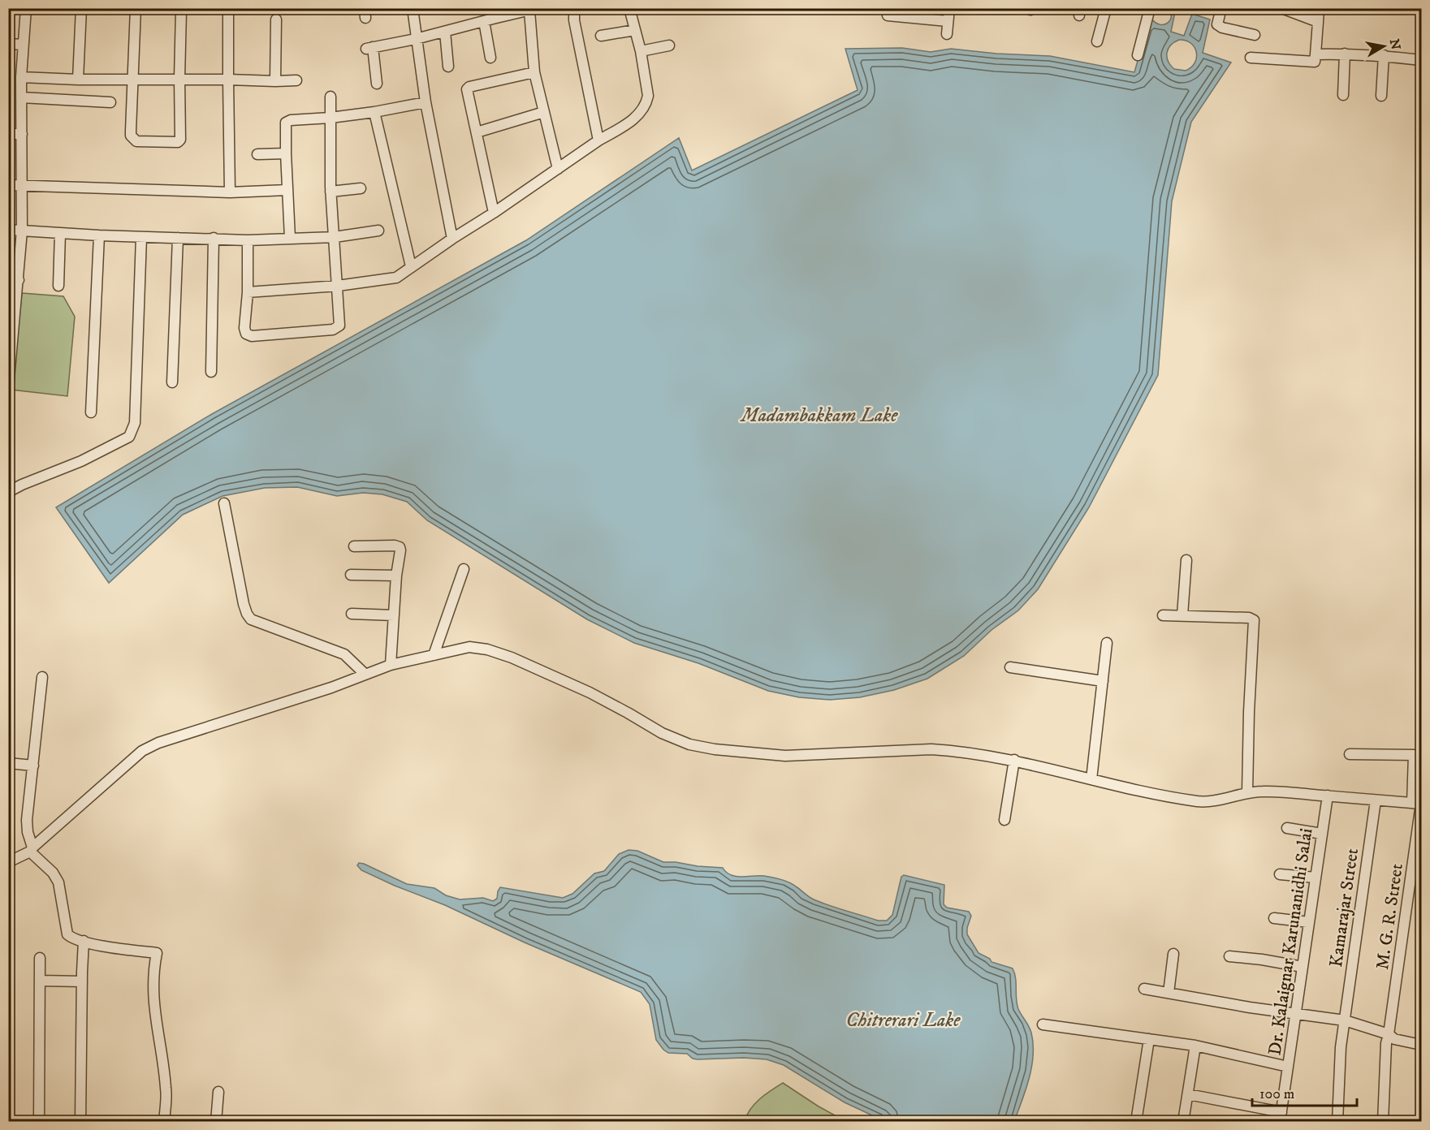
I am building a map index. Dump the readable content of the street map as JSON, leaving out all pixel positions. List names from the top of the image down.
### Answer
{
  "streets": {
    "street": ["Kamarajar Street", "M. G. R. Street", "Dr. Kalaignar Karunanidhi Salai"]
  },
  "water": ["Madambakkam Lake", "Chitrerari Lake"],
  "scale_bar": "100 m",
  "north": "right"
}
